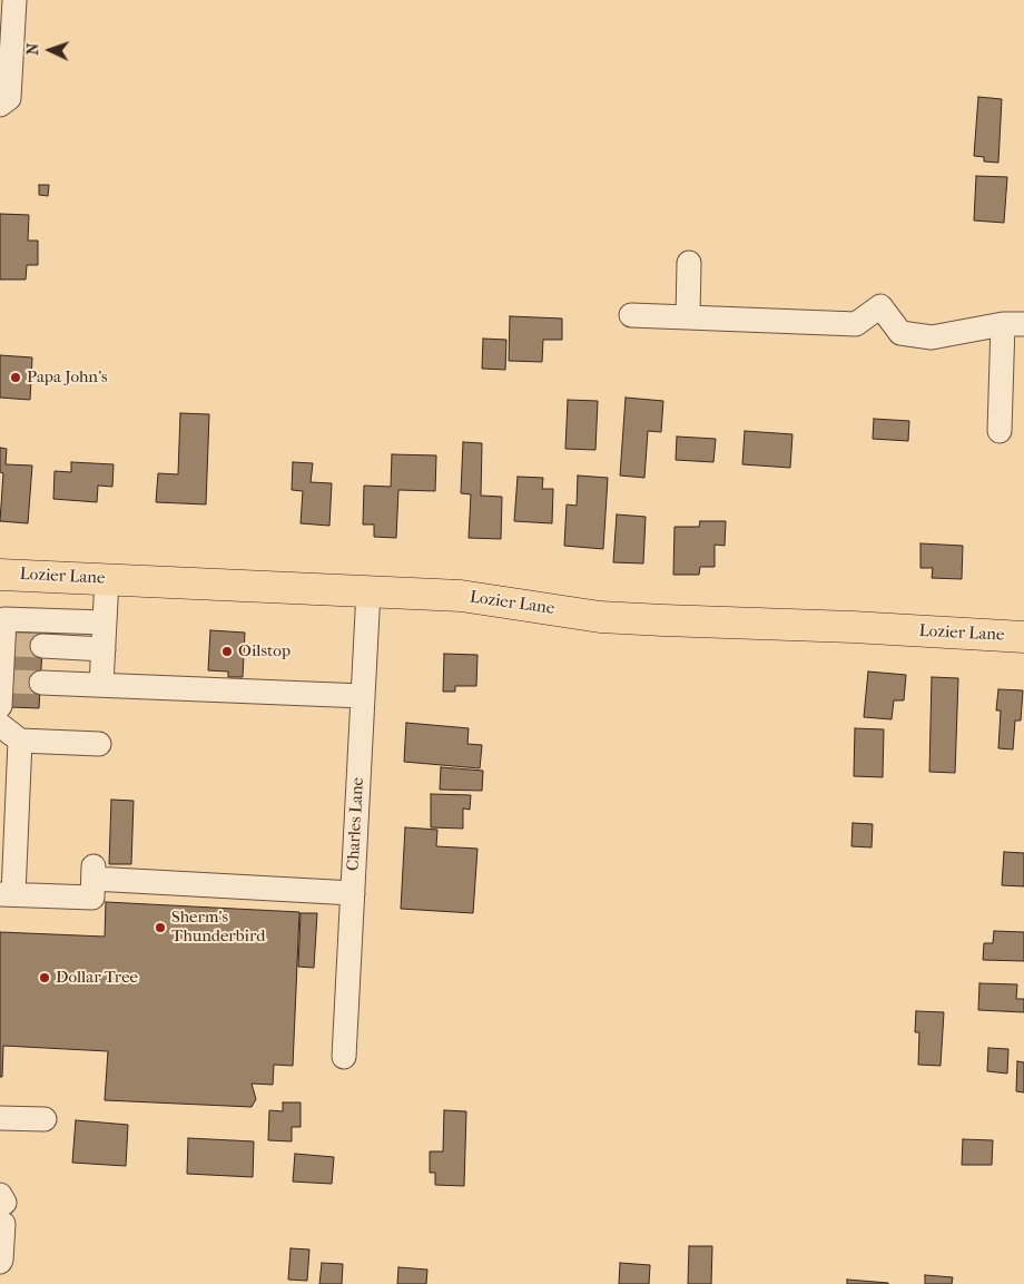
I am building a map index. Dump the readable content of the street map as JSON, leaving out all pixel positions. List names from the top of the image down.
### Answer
{
  "streets": {
    "main road": ["Lozier Lane"],
    "street": ["Charles Lane"]
  },
  "crossings": [
    ["Lozier Lane", "Charles Lane"]
  ],
  "places": [
    "Papa John's",
    "Oilstop",
    "Sherm's Thunderbird",
    "Dollar Tree"
  ],
  "north": "left"
}
